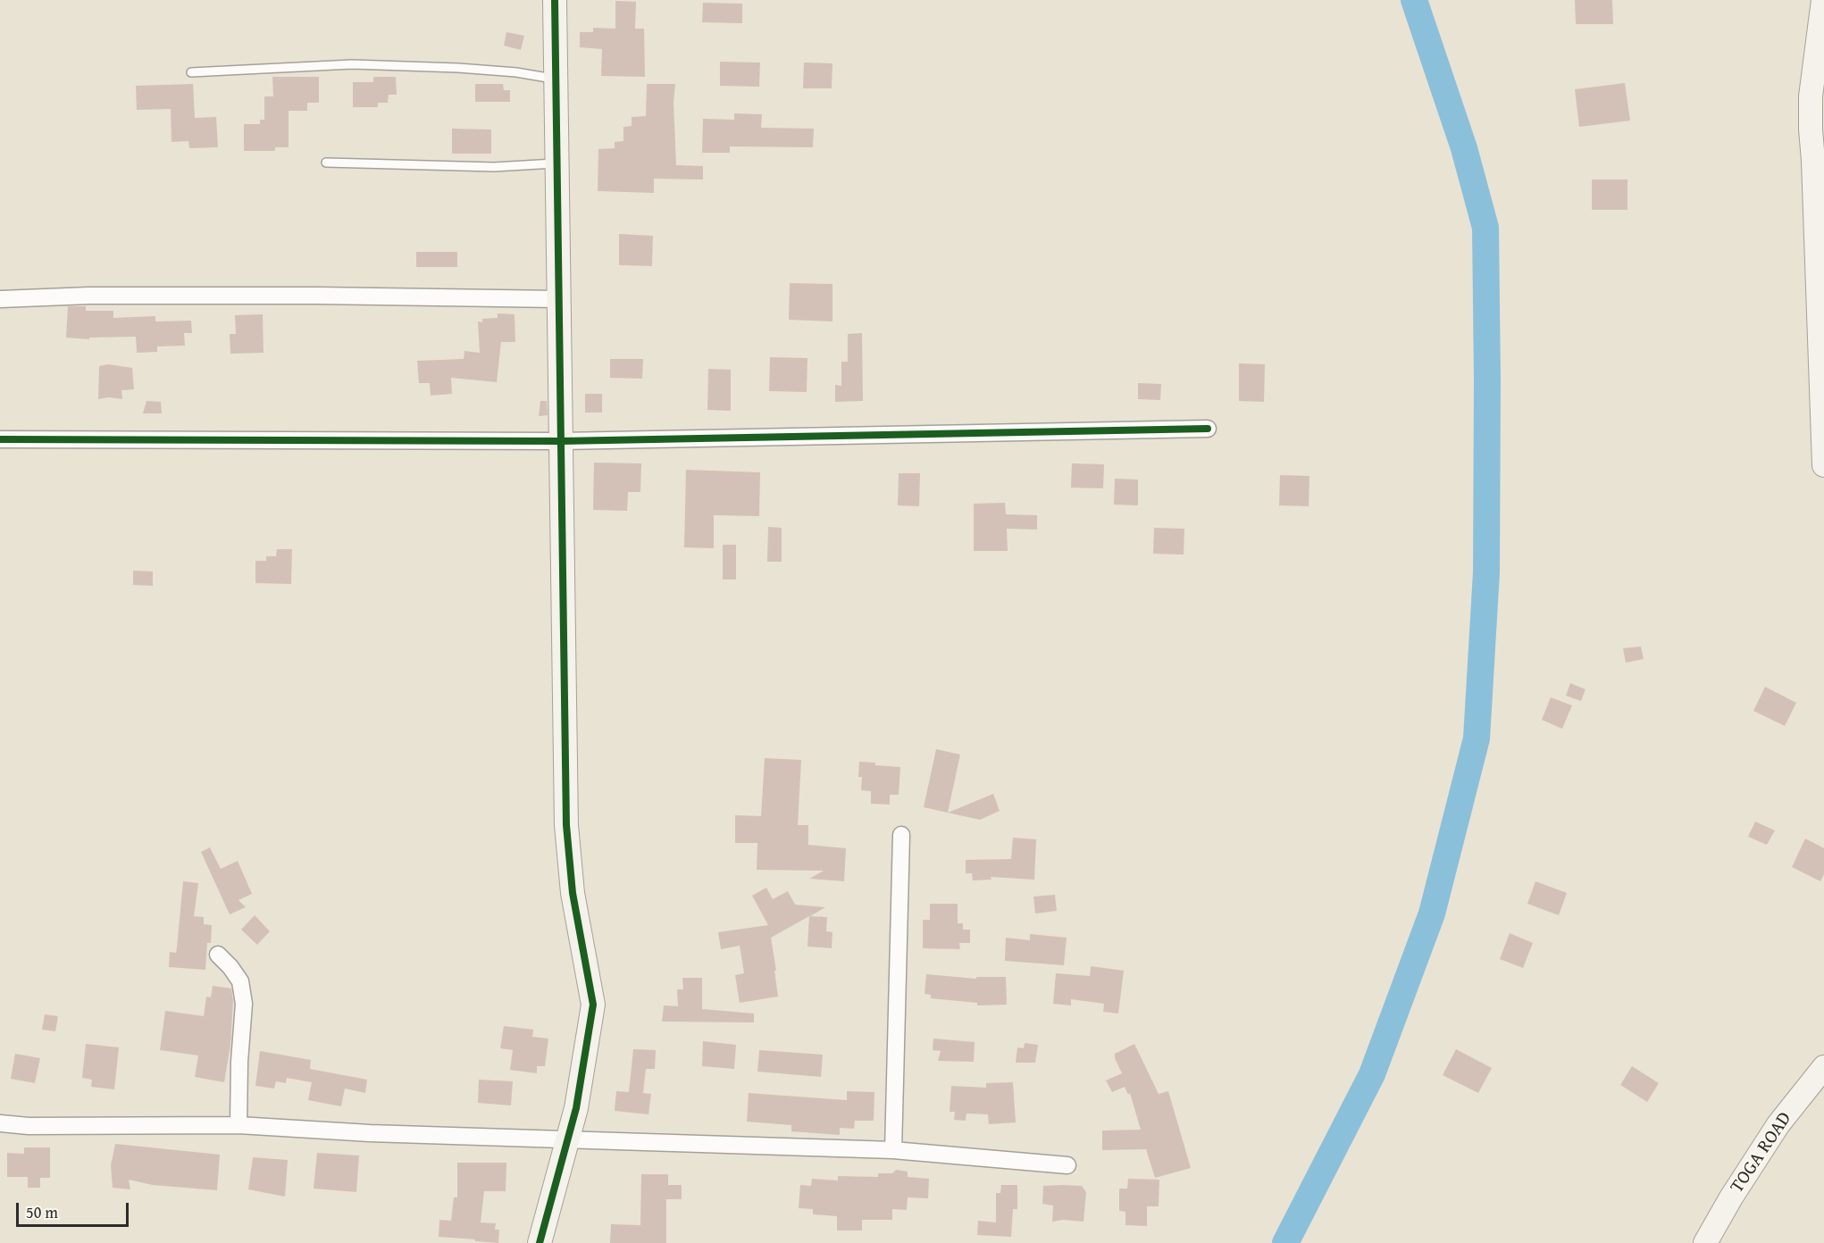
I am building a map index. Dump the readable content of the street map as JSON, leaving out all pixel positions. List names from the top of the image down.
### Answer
{
  "streets": {
    "street": ["TOGA ROAD"]
  },
  "scale_bar": "50 m"
}
